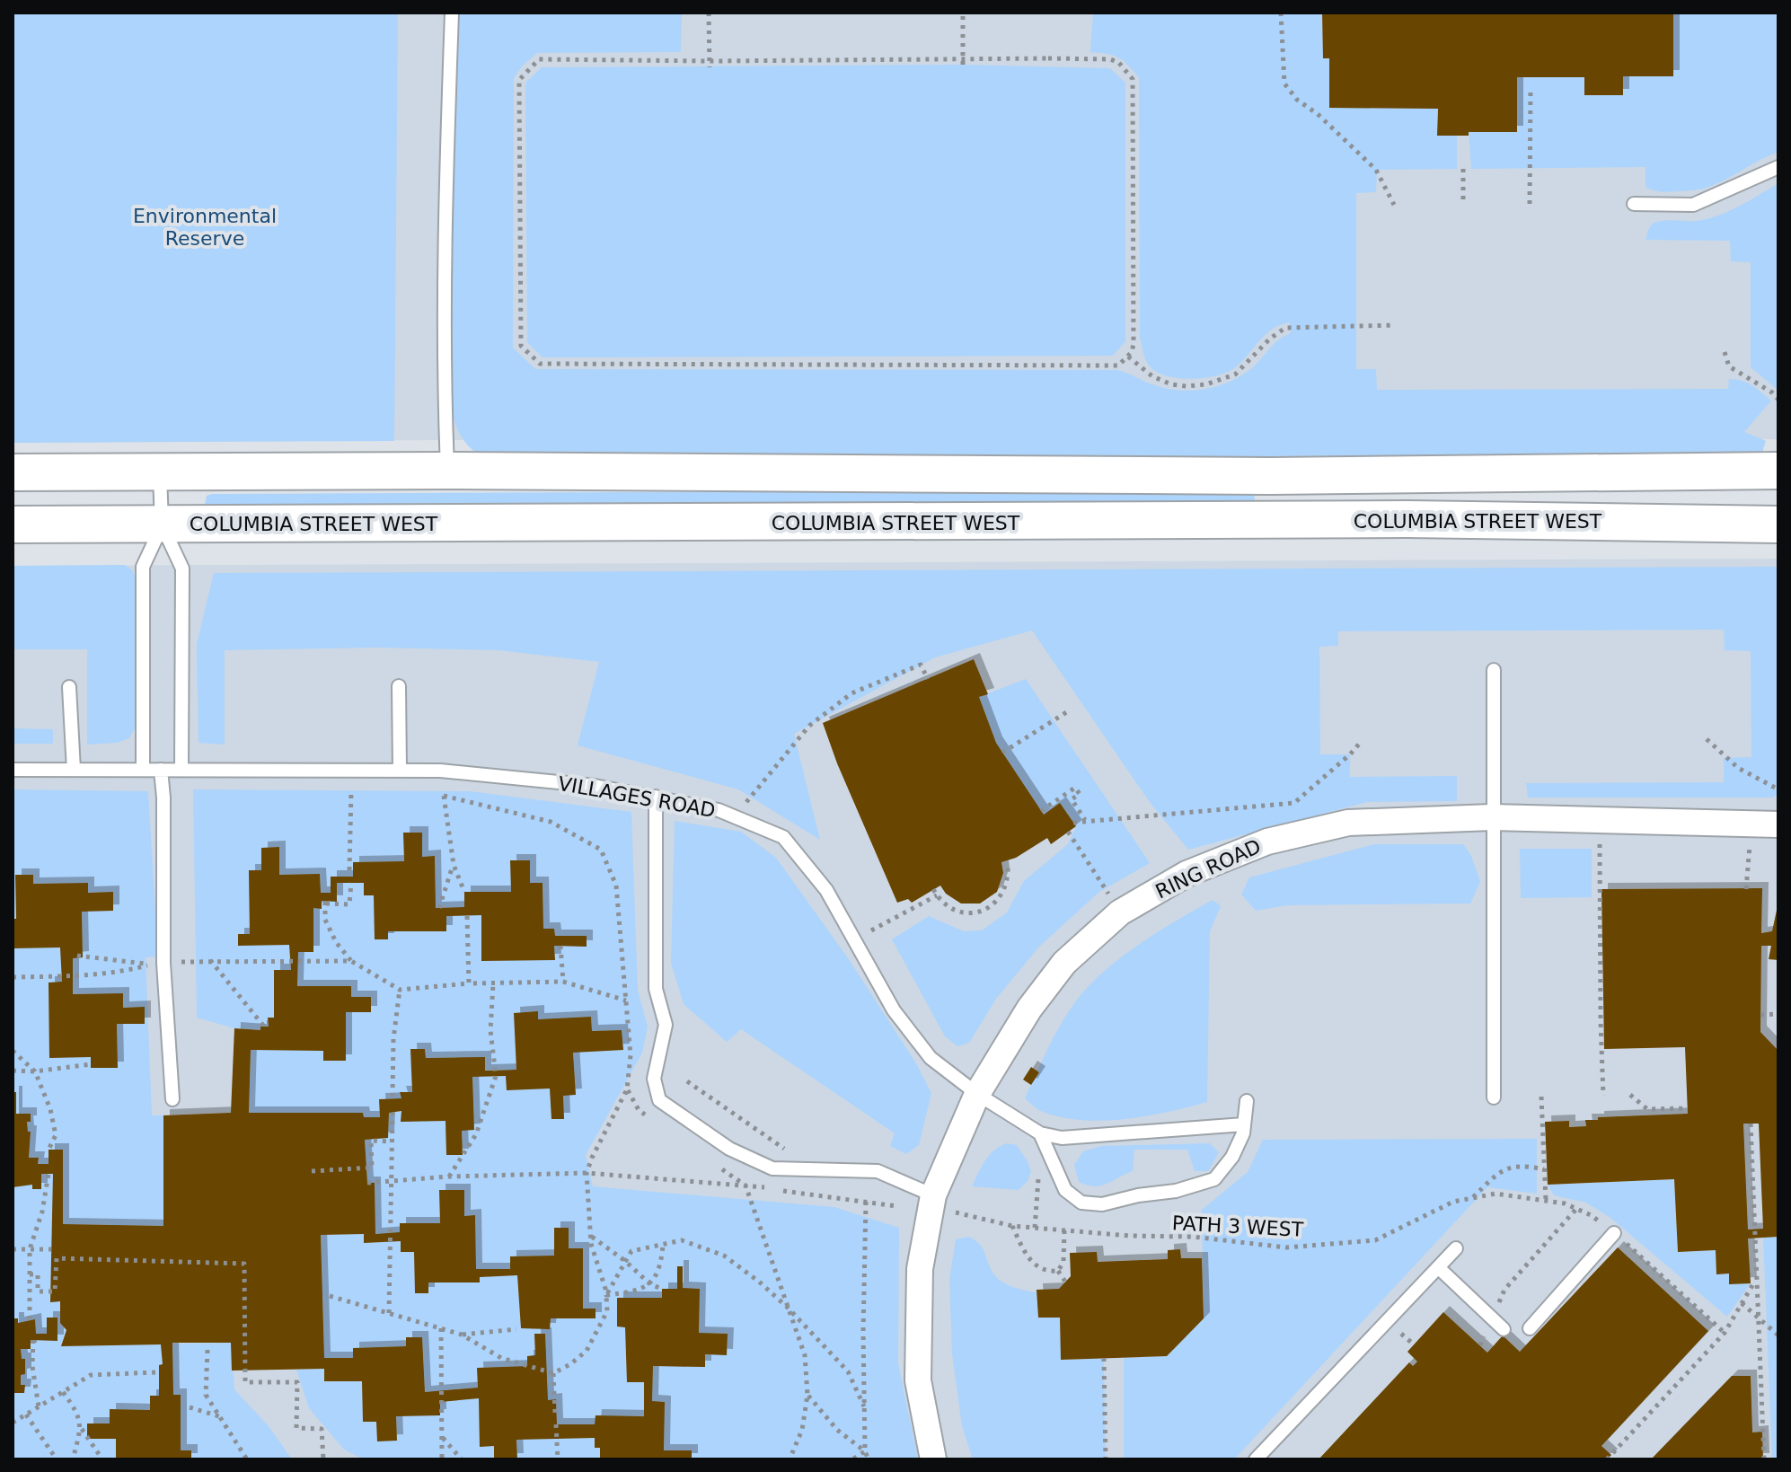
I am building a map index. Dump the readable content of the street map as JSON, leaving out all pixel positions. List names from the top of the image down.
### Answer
{
  "streets": {
    "main road": ["COLUMBIA STREET WEST"],
    "street": ["RING ROAD"],
    "lane": ["VILLAGES ROAD"],
    "path": ["PATH 3 WEST"]
  },
  "crossings": [
    ["VILLAGES ROAD", "RING ROAD"]
  ],
  "parks": ["Environmental Reserve"]
}
